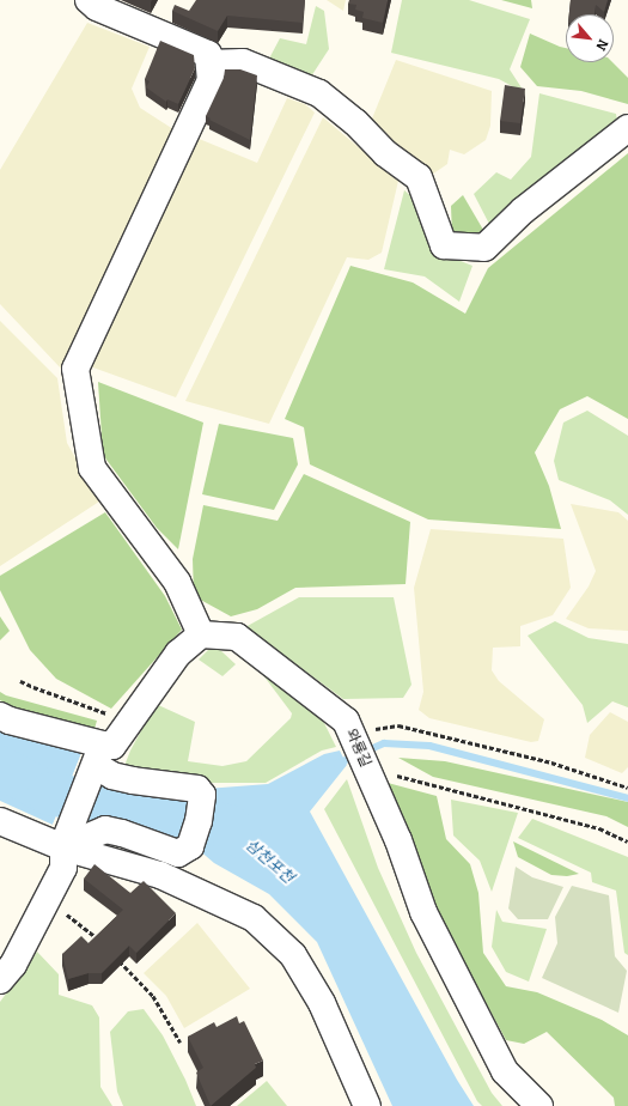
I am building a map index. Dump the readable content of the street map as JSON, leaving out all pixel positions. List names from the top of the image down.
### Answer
{
  "streets": {
    "street": ["와룡길"]
  },
  "water": ["삼천포천"],
  "north": "bottom right"
}
